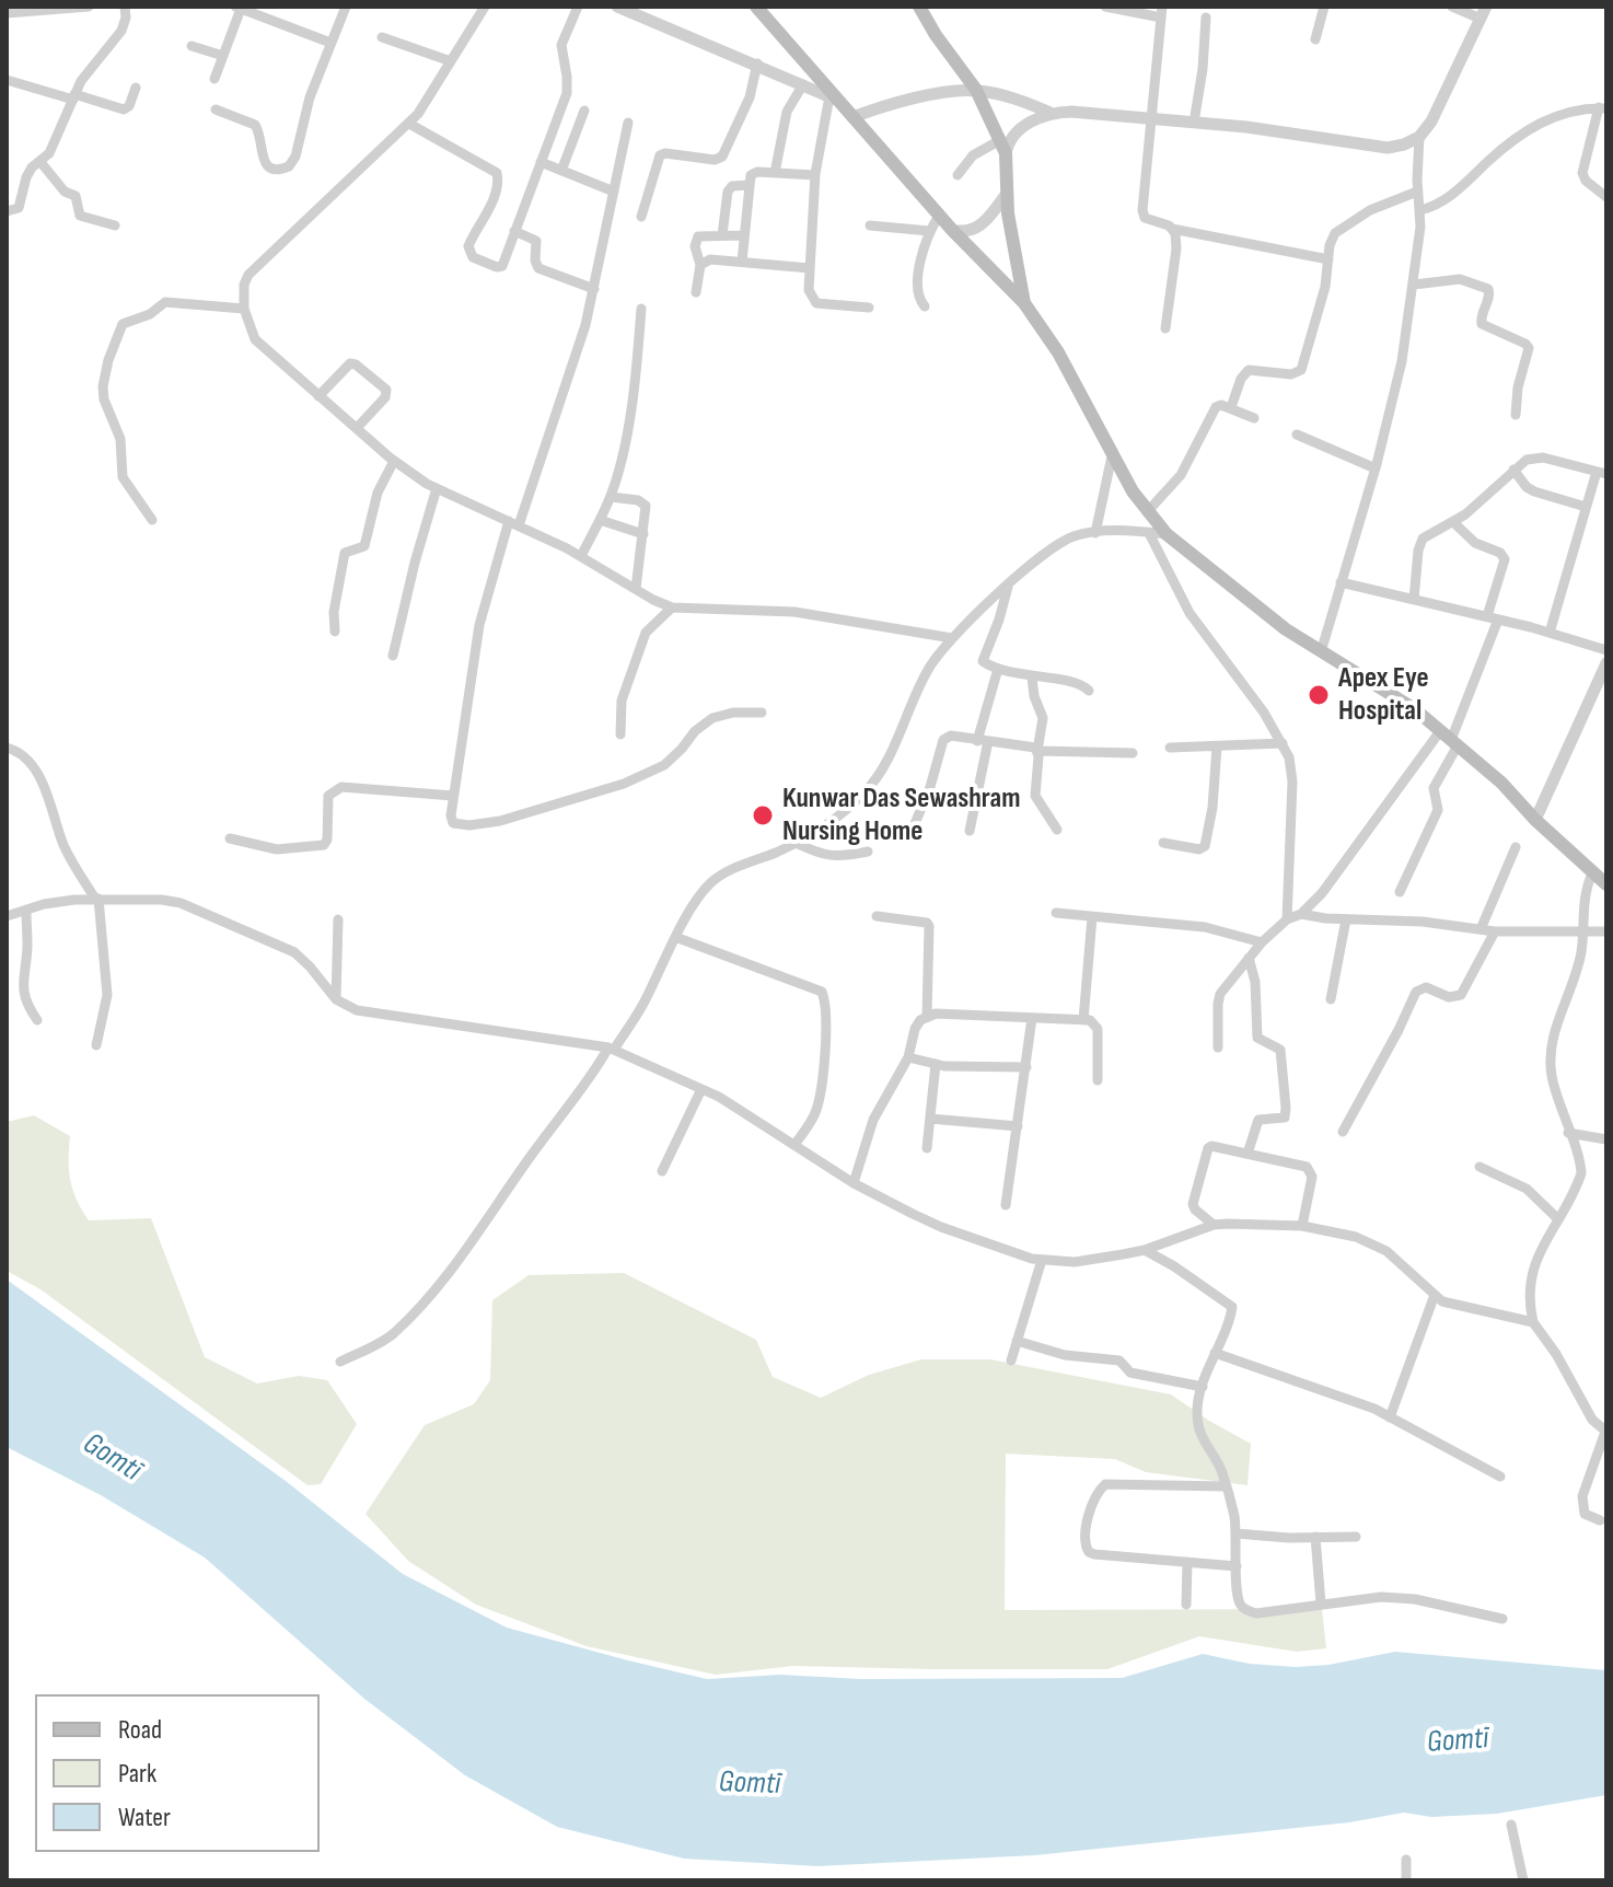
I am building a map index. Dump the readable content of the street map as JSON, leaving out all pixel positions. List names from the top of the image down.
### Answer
{
  "water": ["Gomtī"],
  "places": ["Apex Eye Hospital", "Kunwar Das Sewashram Nursing Home"],
  "legend": ["Road", "Park", "Water"]
}
